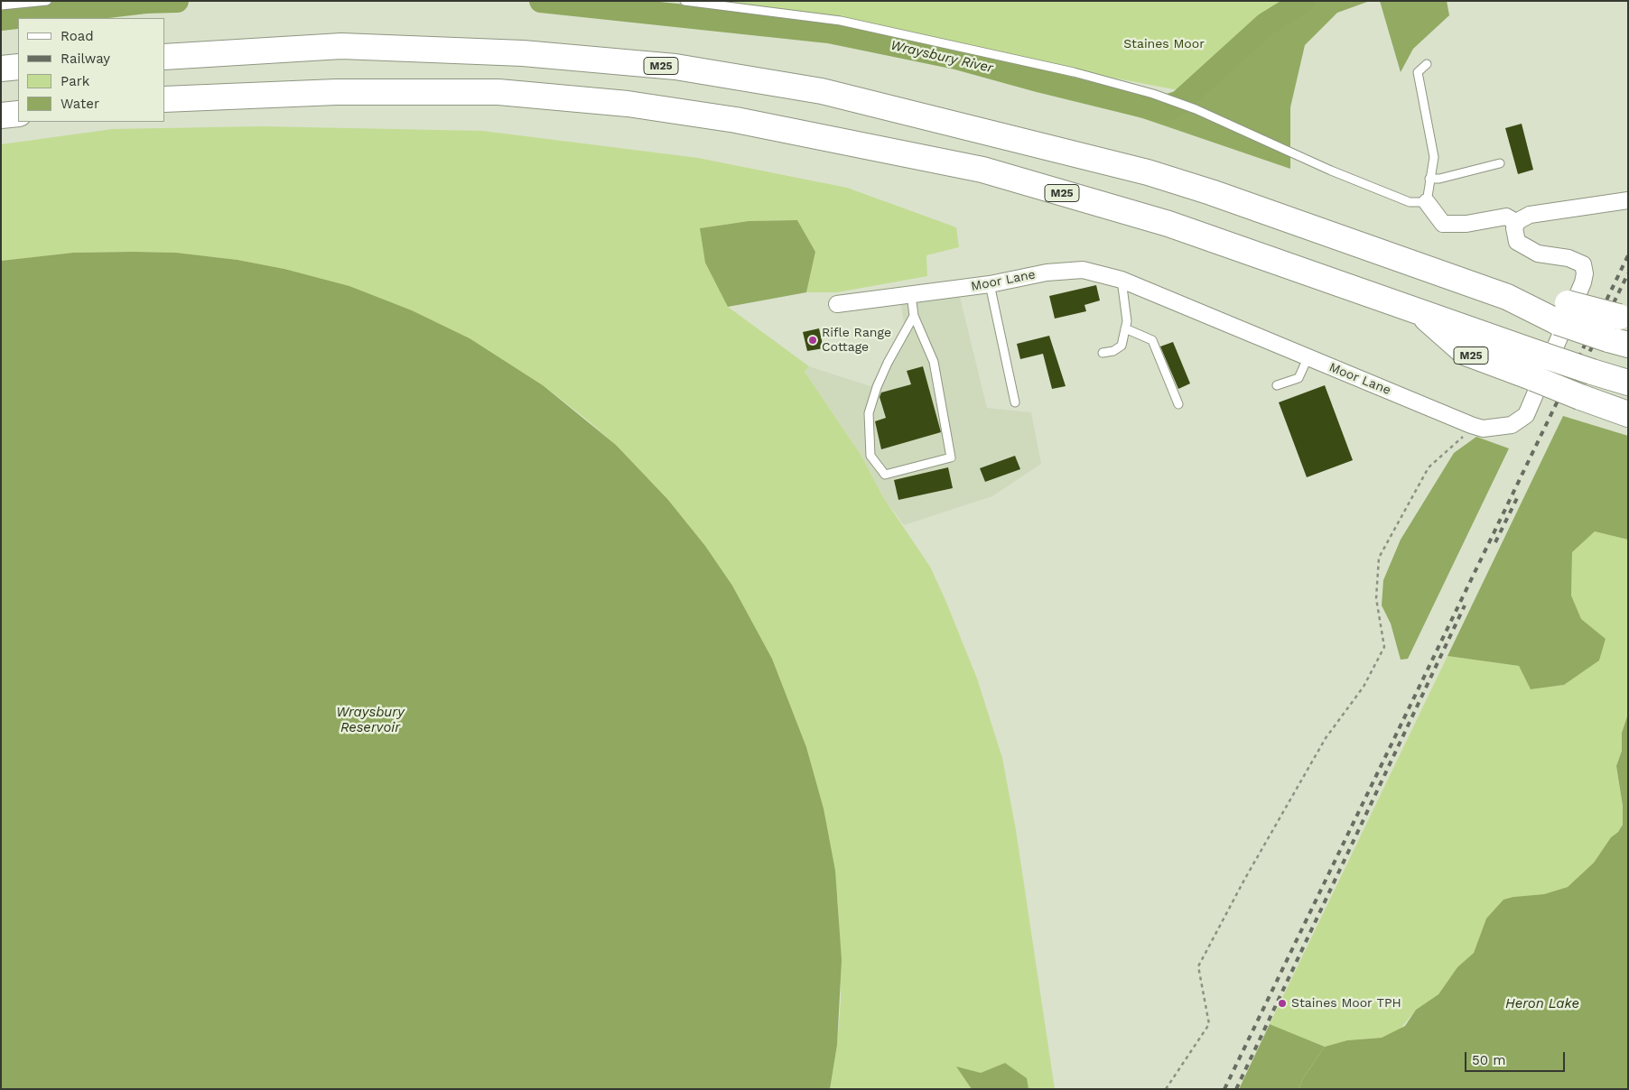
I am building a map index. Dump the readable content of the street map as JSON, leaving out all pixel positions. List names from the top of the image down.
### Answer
{
  "streets": {
    "highway": ["M25"],
    "street": ["Moor Lane"]
  },
  "water": ["Wraysbury River", "Wraysbury Reservoir", "Heron Lake"],
  "parks": ["Staines Moor"],
  "places": ["Rifle Range Cottage", "Staines Moor TPH"],
  "legend": [
    "Road",
    "Railway",
    "Park",
    "Water"
  ],
  "scale_bar": "50 m"
}
